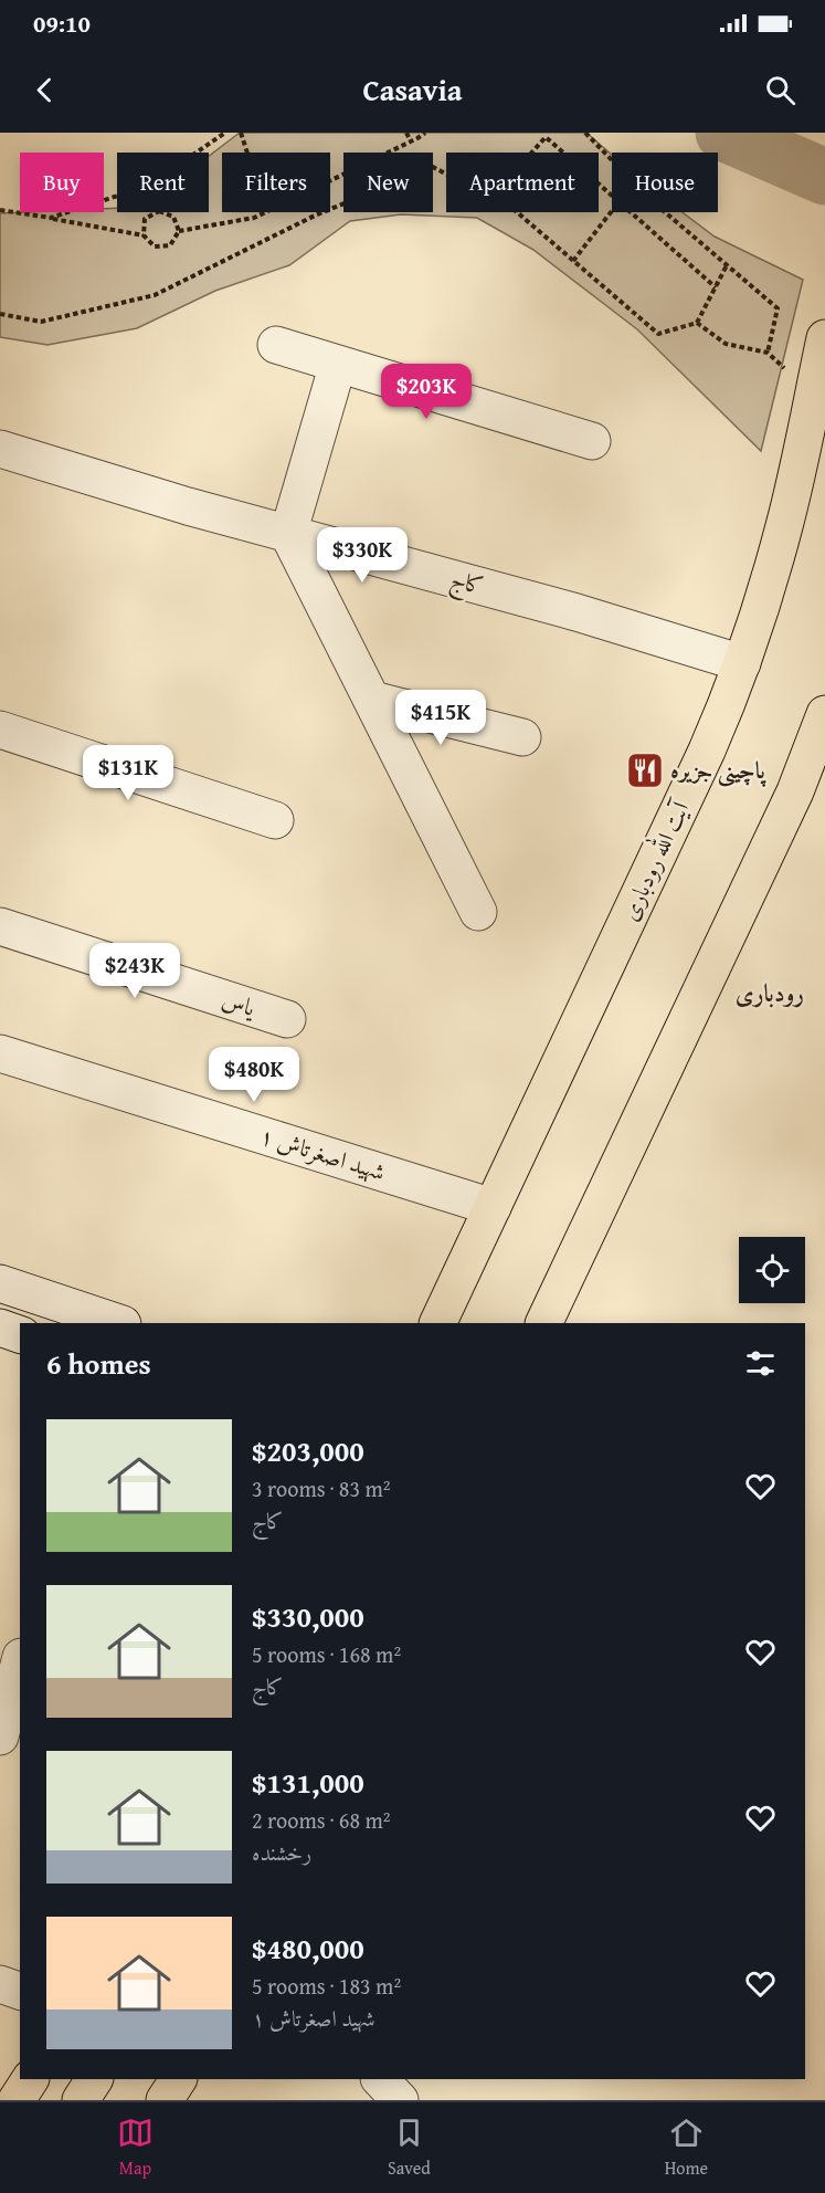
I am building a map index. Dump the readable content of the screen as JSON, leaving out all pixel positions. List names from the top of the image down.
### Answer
{
  "streets": {
    "main road": ["آیت الله رودباری"],
    "street": ["کاج", "یاس", "شهید اصغرتاش ۱"]
  },
  "crossings": [
    ["کاج", "آیت الله رودباری"],
    ["آیت الله رودباری", "شهید اصغرتاش ۱"]
  ],
  "districts": ["رودباری"],
  "places": {
    "restaurant": ["پاچینی جزیره"]
  },
  "page": {
    "status": "09:10",
    "header": "Casavia",
    "chip": [
      "Buy",
      "Rent",
      "Filters",
      "New",
      "Apartment",
      "House"
    ],
    "price": [
      "$203K",
      "$330K",
      "$415K",
      "$131K",
      "$243K",
      "$480K"
    ],
    "heading": "6 homes",
    "list": [
      {
        "name": "$203,000",
        "note": "3 rooms · 83 m² · کاج"
      },
      {
        "name": "$330,000",
        "note": "5 rooms · 168 m² · کاج"
      },
      {
        "name": "$131,000",
        "note": "2 rooms · 68 m² · رخشنده"
      },
      {
        "name": "$480,000",
        "note": "5 rooms · 183 m² · شهید اصغرتاش ۱"
      }
    ],
    "tabs": ["Map", "Saved", "Home"]
  }
}
